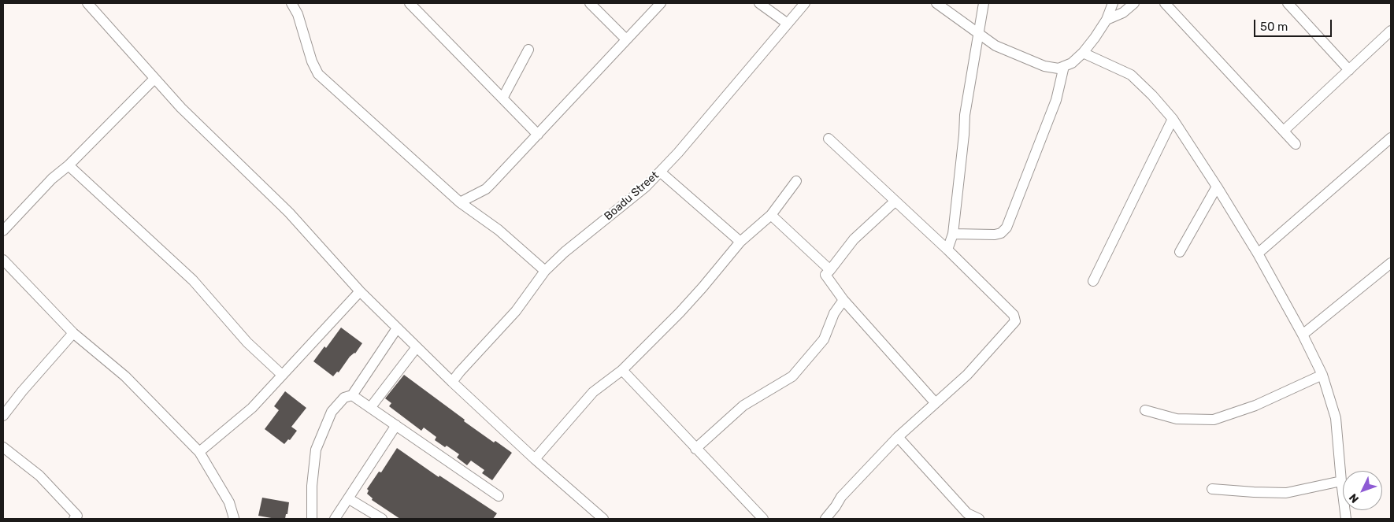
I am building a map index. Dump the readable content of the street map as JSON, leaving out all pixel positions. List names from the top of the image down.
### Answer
{
  "streets": {
    "street": ["Boadu Street"]
  },
  "scale_bar": "50 m",
  "north": "bottom left"
}
